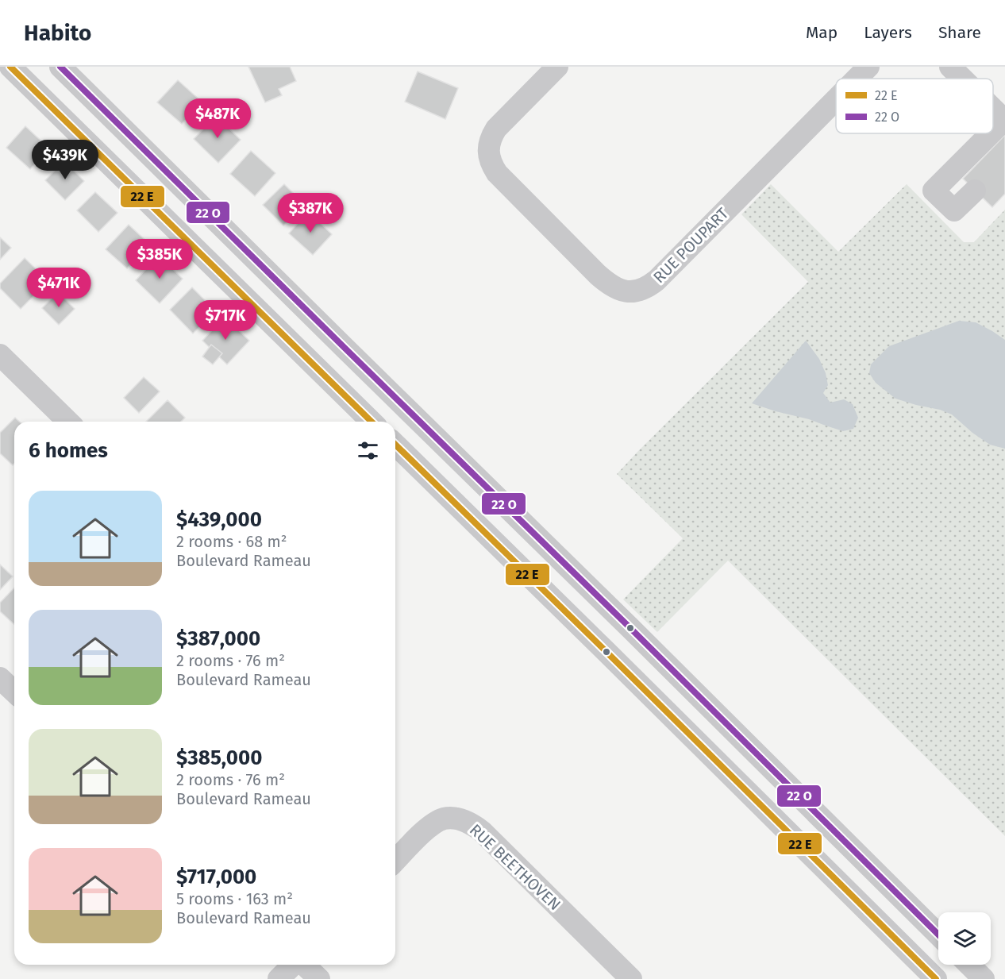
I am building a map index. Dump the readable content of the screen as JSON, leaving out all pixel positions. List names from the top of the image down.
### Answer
{
  "streets": {
    "street": ["RUE POUPART", "RUE BEETHOVEN"]
  },
  "legend": ["22 E", "22 O"],
  "page": {
    "header": "Habito",
    "nav": ["Map", "Layers", "Share"],
    "price": [
      "$487K",
      "$439K",
      "$387K",
      "$385K",
      "$471K",
      "$717K"
    ],
    "heading": "6 homes",
    "list": [
      {
        "name": "$439,000",
        "note": "2 rooms · 68 m² · Boulevard Rameau"
      },
      {
        "name": "$387,000",
        "note": "2 rooms · 76 m² · Boulevard Rameau"
      },
      {
        "name": "$385,000",
        "note": "2 rooms · 76 m² · Boulevard Rameau"
      },
      {
        "name": "$717,000",
        "note": "5 rooms · 163 m² · Boulevard Rameau"
      }
    ]
  }
}
